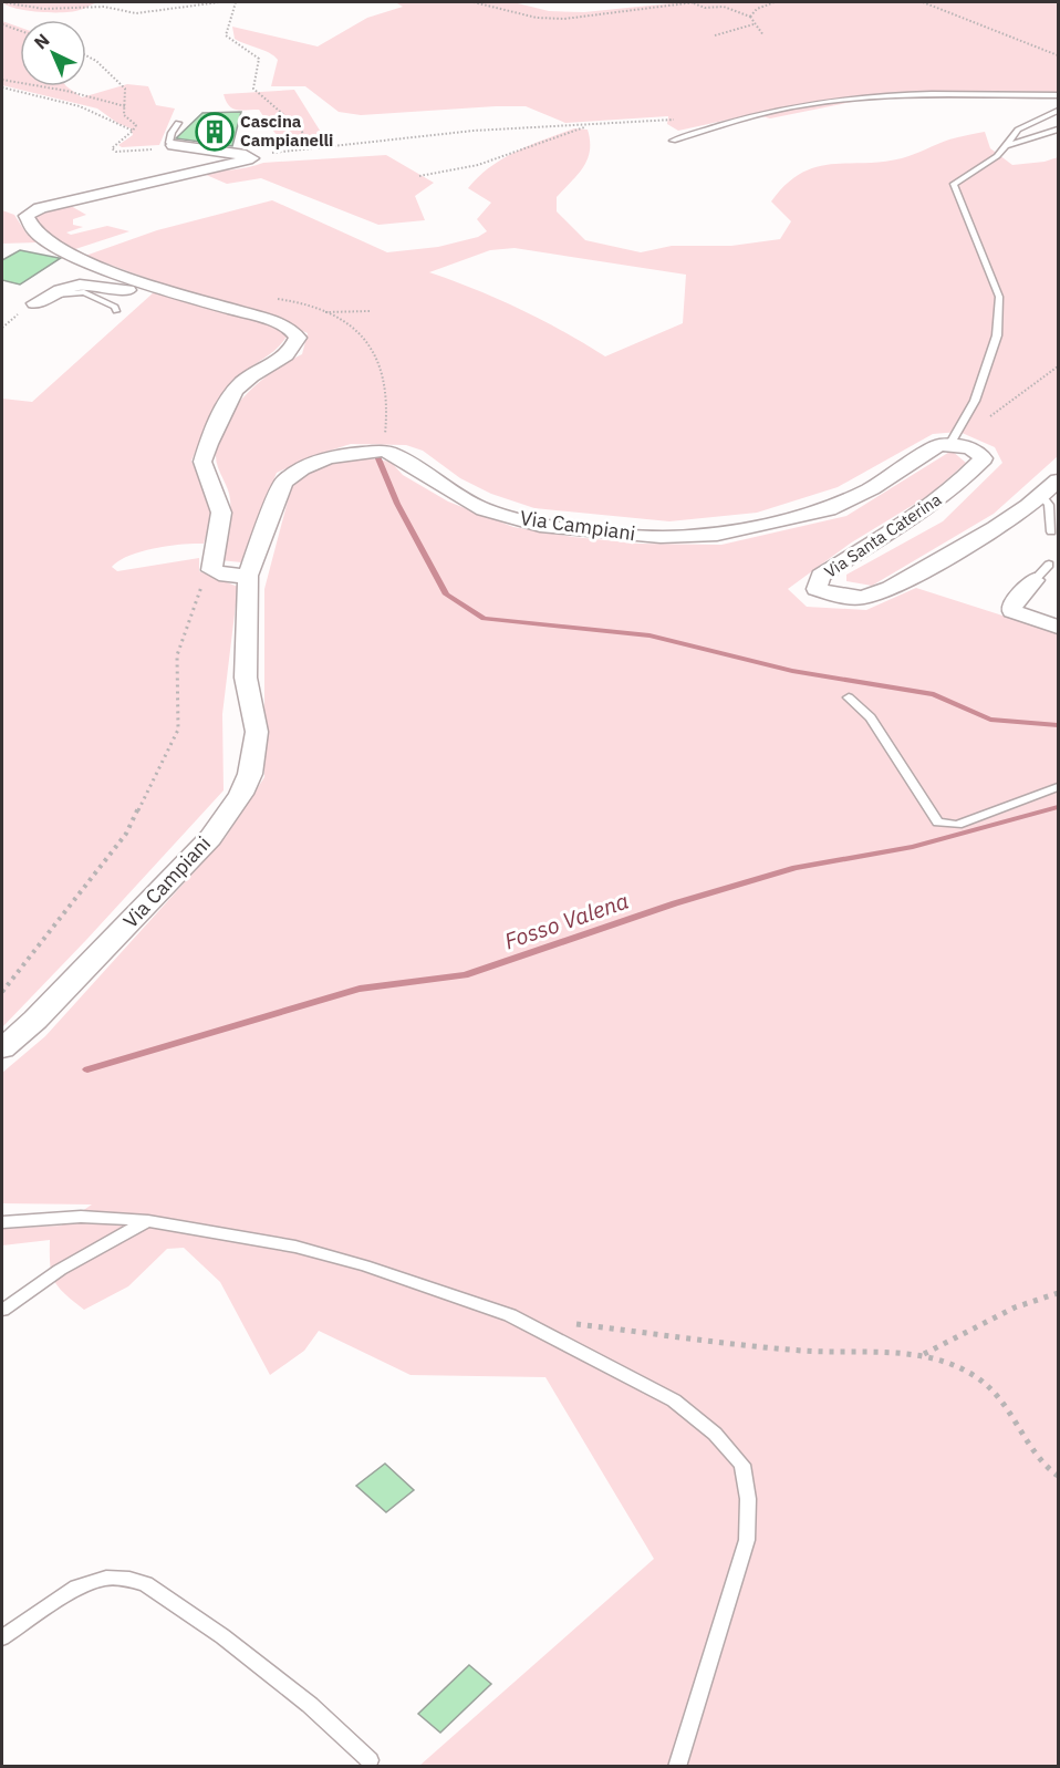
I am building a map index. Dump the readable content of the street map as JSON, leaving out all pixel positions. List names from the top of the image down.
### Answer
{
  "streets": {
    "street": ["Via Campiani", "Via Santa Caterina"]
  },
  "crossings": [
    ["Via Campiani", "Via Santa Caterina"]
  ],
  "water": ["Fosso Valena"],
  "places": {
    "building": ["Cascina Campianelli"]
  },
  "north": "top left"
}
